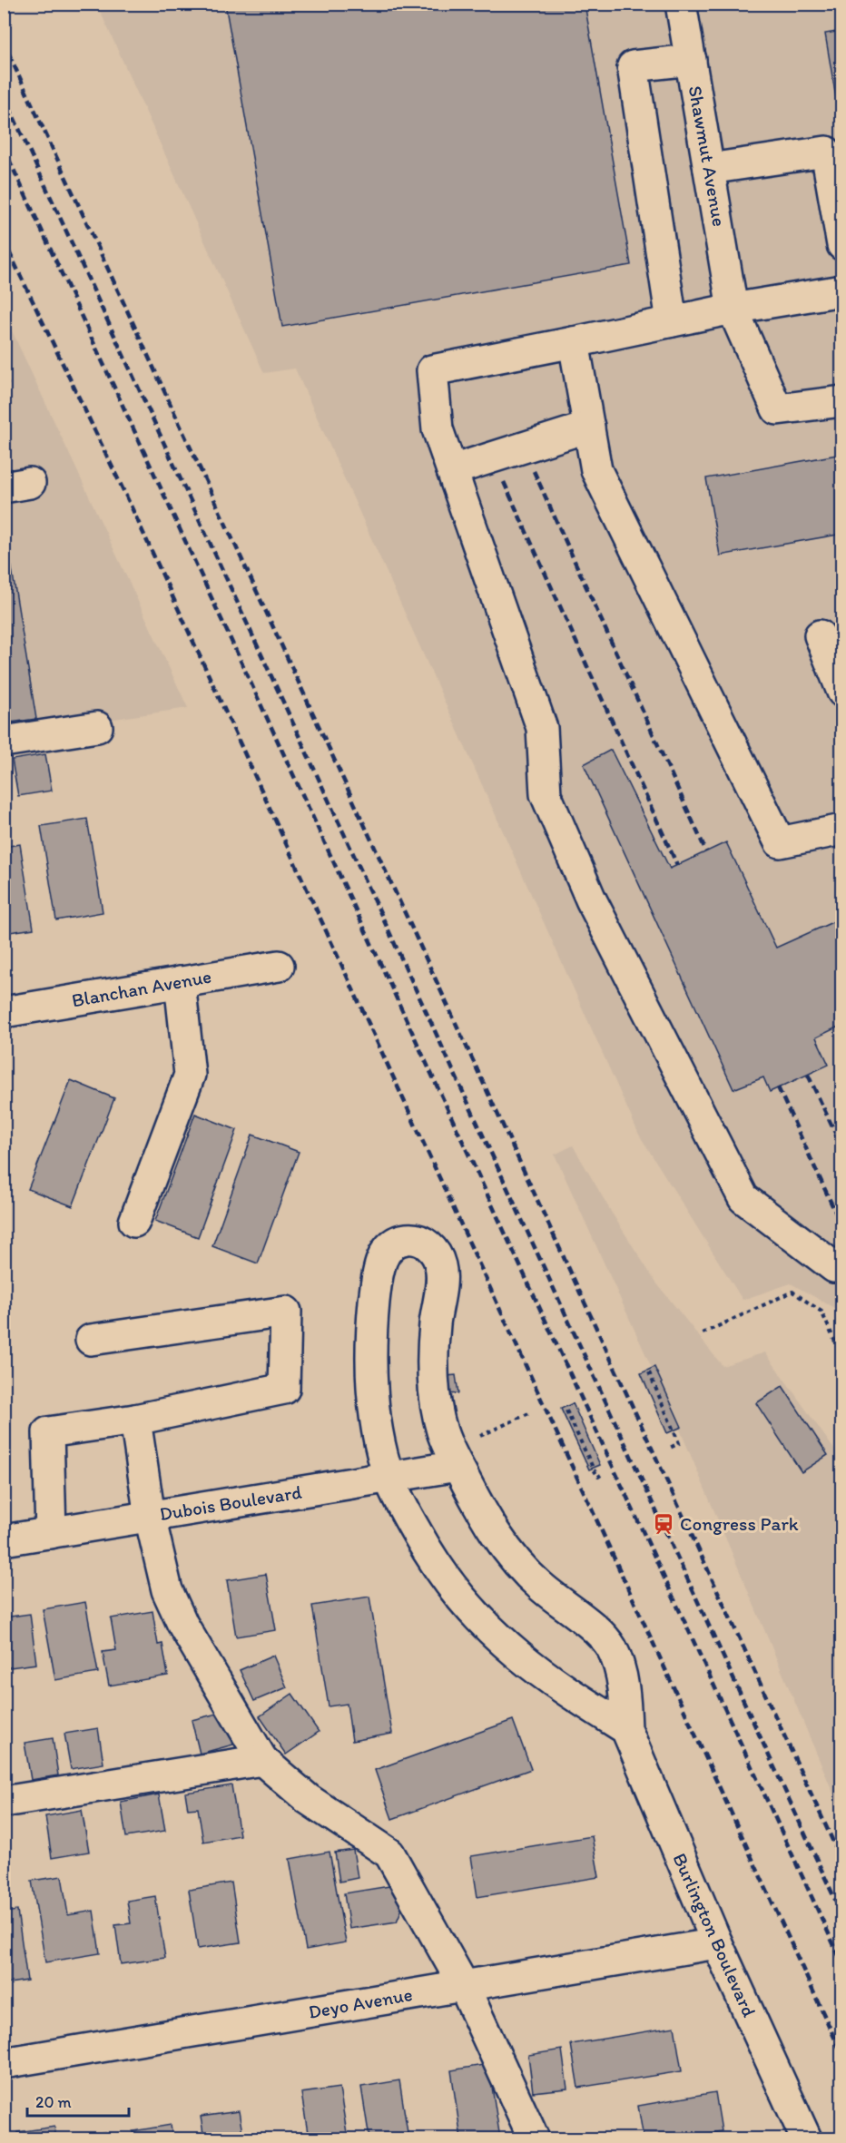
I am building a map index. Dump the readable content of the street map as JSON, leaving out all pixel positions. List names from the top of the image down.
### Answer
{
  "streets": {
    "street": [
      "Shawmut Avenue",
      "Blanchan Avenue",
      "Dubois Boulevard",
      "Burlington Boulevard",
      "Deyo Avenue"
    ]
  },
  "crossings": [
    ["Dubois Boulevard", "Burlington Boulevard"],
    ["Burlington Boulevard", "Deyo Avenue"]
  ],
  "places": {
    "station": ["Congress Park"]
  },
  "scale_bar": "20 m"
}
